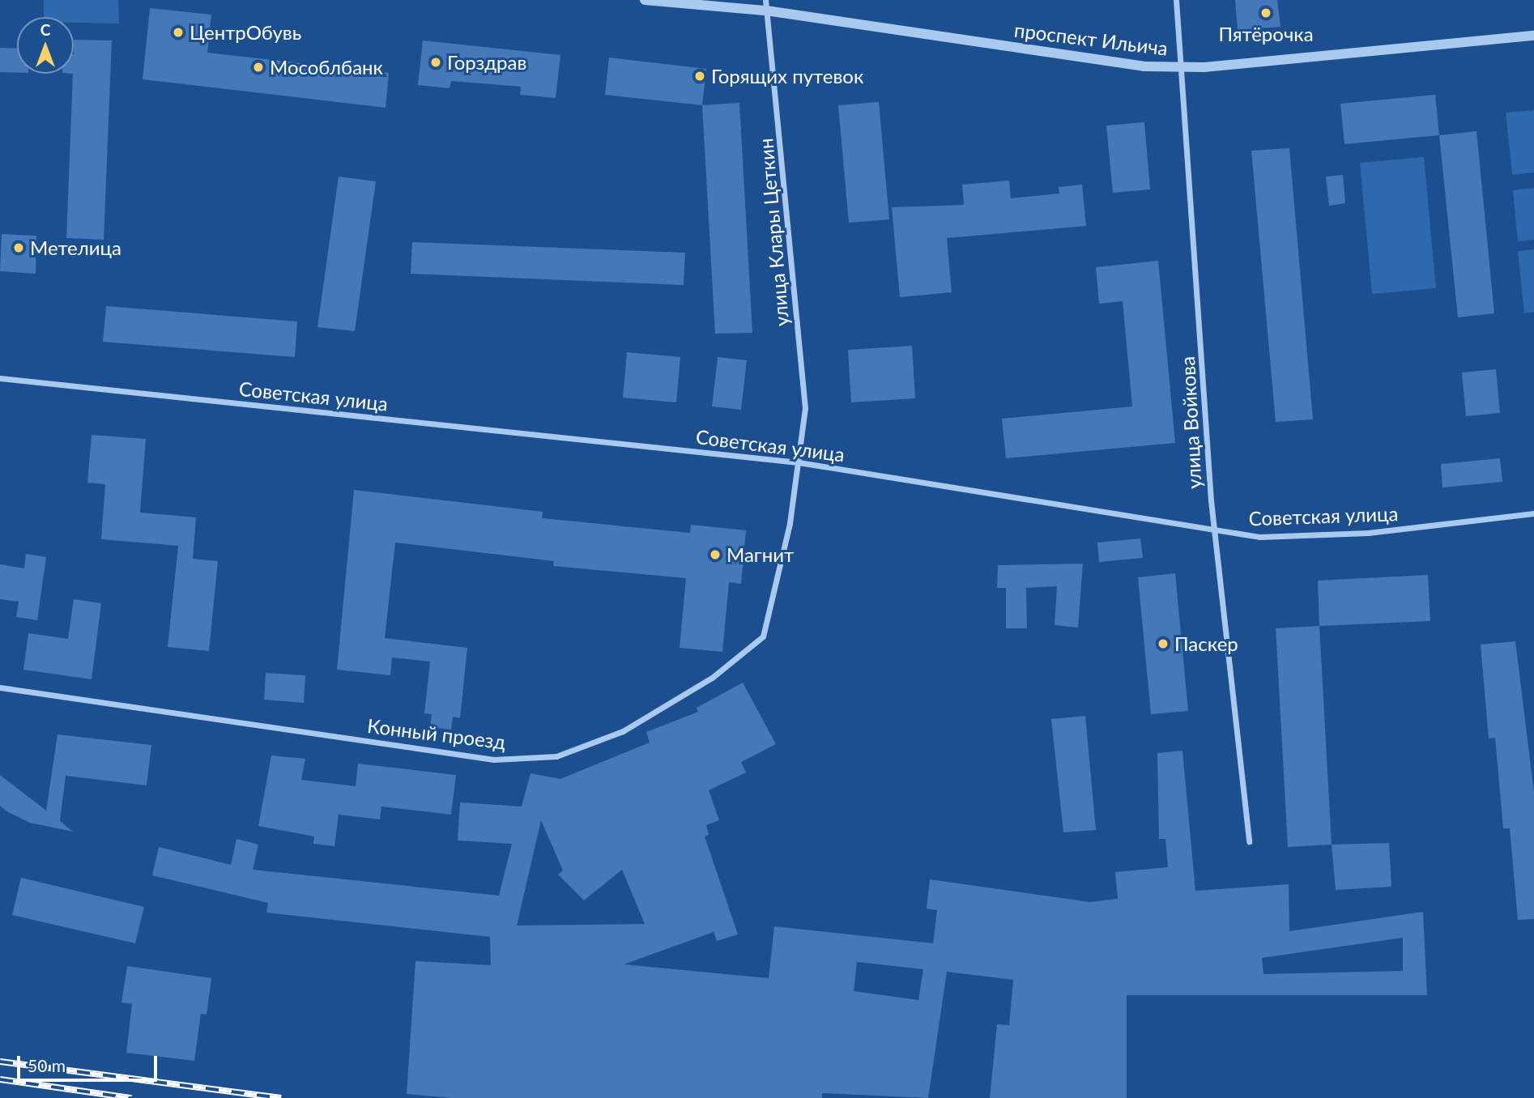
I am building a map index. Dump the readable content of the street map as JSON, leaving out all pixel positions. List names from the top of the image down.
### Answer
{
  "streets": {
    "street": [
      "проспект Ильича",
      "улица Клары Цеткин",
      "Советская улица",
      "улица Войкова",
      "Конный проезд"
    ]
  },
  "crossings": [
    ["проспект Ильича", "улица Клары Цеткин"],
    ["проспект Ильича", "улица Войкова"],
    ["улица Клары Цеткин", "Советская улица"],
    ["улица Клары Цеткин", "Конный проезд"],
    ["Советская улица", "улица Войкова"],
    ["Советская улица", "Конный проезд"]
  ],
  "places": [
    "Пятёрочка",
    "ЦентрОбувь",
    "Горздрав",
    "Мособлбанк",
    "Горящих путевок",
    "Метелица",
    "Магнит",
    "Паскер"
  ],
  "scale_bar": "50 m",
  "north": "top"
}
